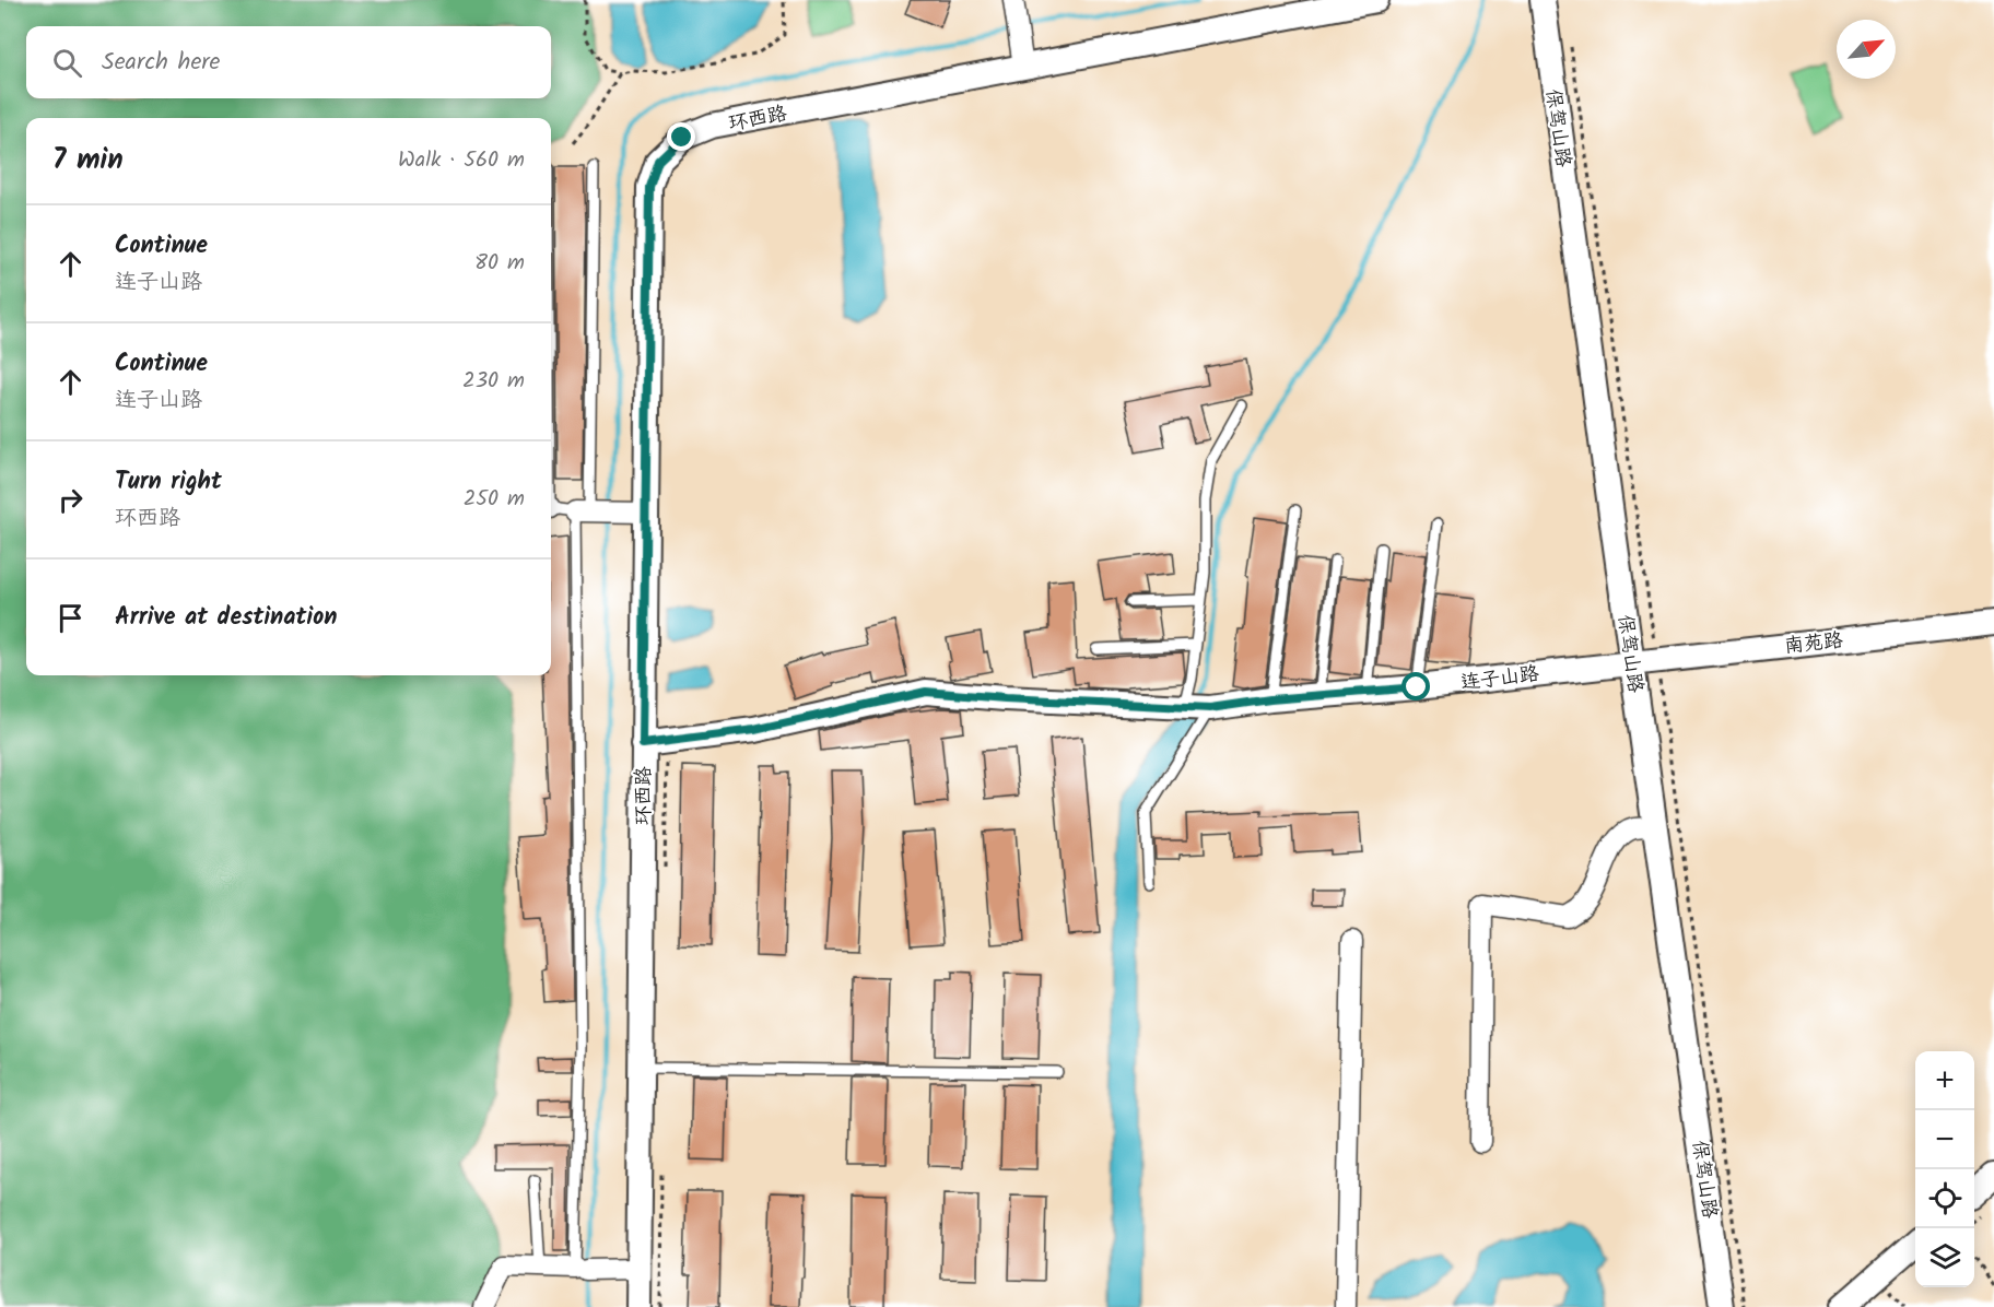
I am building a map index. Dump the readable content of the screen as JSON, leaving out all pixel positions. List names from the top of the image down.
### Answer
{
  "streets": {
    "street": [
      "环西路",
      "保驾山路",
      "南苑路",
      "连子山路"
    ]
  },
  "crossings": [
    ["保驾山路", "南苑路"],
    ["保驾山路", "连子山路"],
    ["南苑路", "连子山路"]
  ],
  "north": "top right",
  "page": {
    "search": "Search here",
    "heading": ["7 min", "Walk · 560 m"],
    "list": [
      ["Continue", "连子山路", "80 m"],
      ["Continue", "连子山路", "230 m"],
      ["Turn right", "环西路", "250 m"],
      "Arrive at destination"
    ],
    "map_buttons": ["+", "−"]
  }
}
